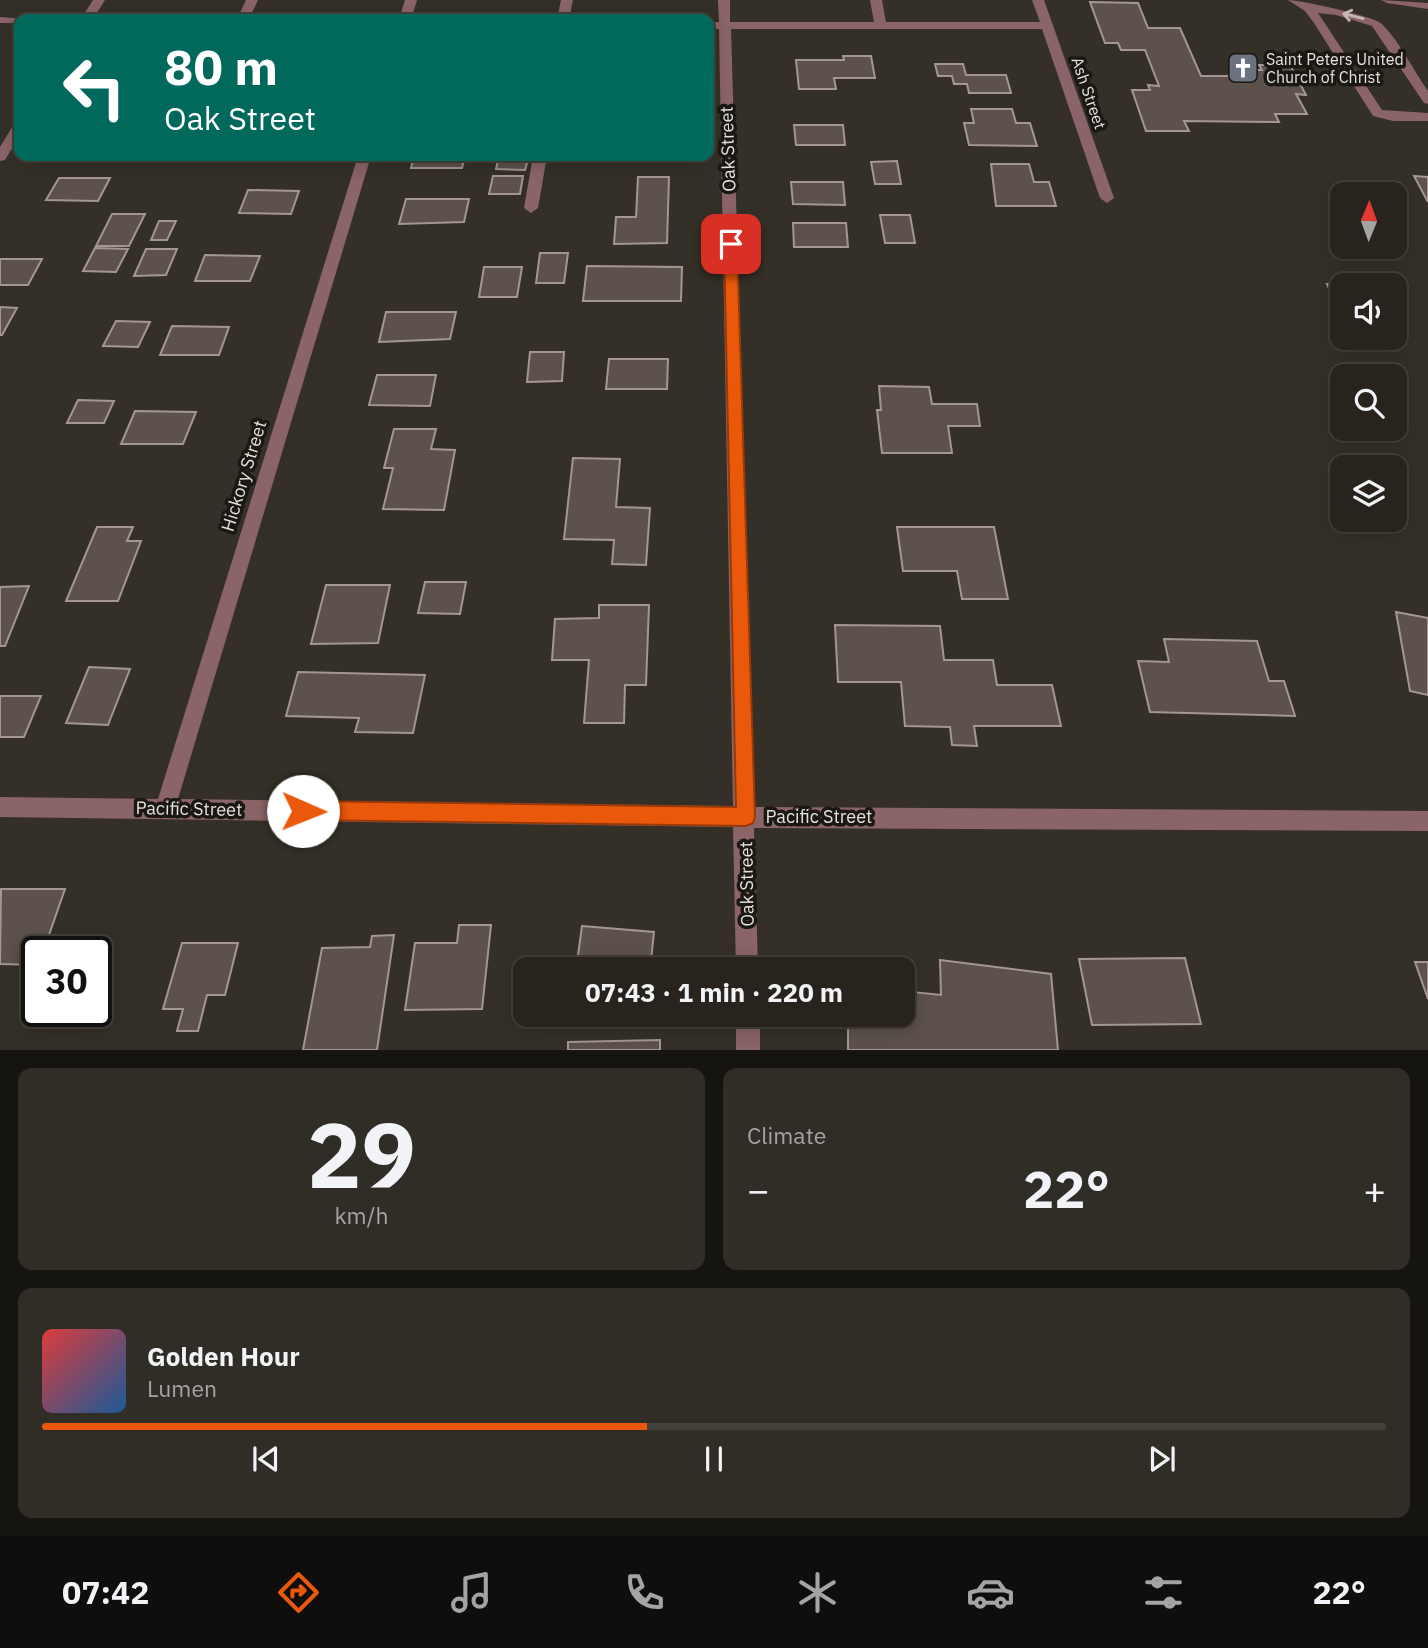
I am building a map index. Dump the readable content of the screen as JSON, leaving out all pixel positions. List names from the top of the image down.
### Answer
{
  "streets": {
    "street": [
      "Ash Street",
      "Oak Street",
      "Hickory Street",
      "Pacific Street"
    ]
  },
  "crossings": [
    ["Oak Street", "Pacific Street"],
    ["Hickory Street", "Pacific Street"]
  ],
  "places": {
    "church": ["Saint Peters United Church of Christ"]
  },
  "north": "top",
  "page": {
    "turn": ["80 m", "Oak Street"],
    "limit": "30",
    "trip": "07:43 · 1 min · 220 m",
    "tile": [
      ["29", "km/h"],
      "Climate"
    ],
    "heat": ["−", "22°", "+"],
    "song": ["Golden Hour", "Lumen"],
    "tabs": ["07:42", "22°"]
  }
}
